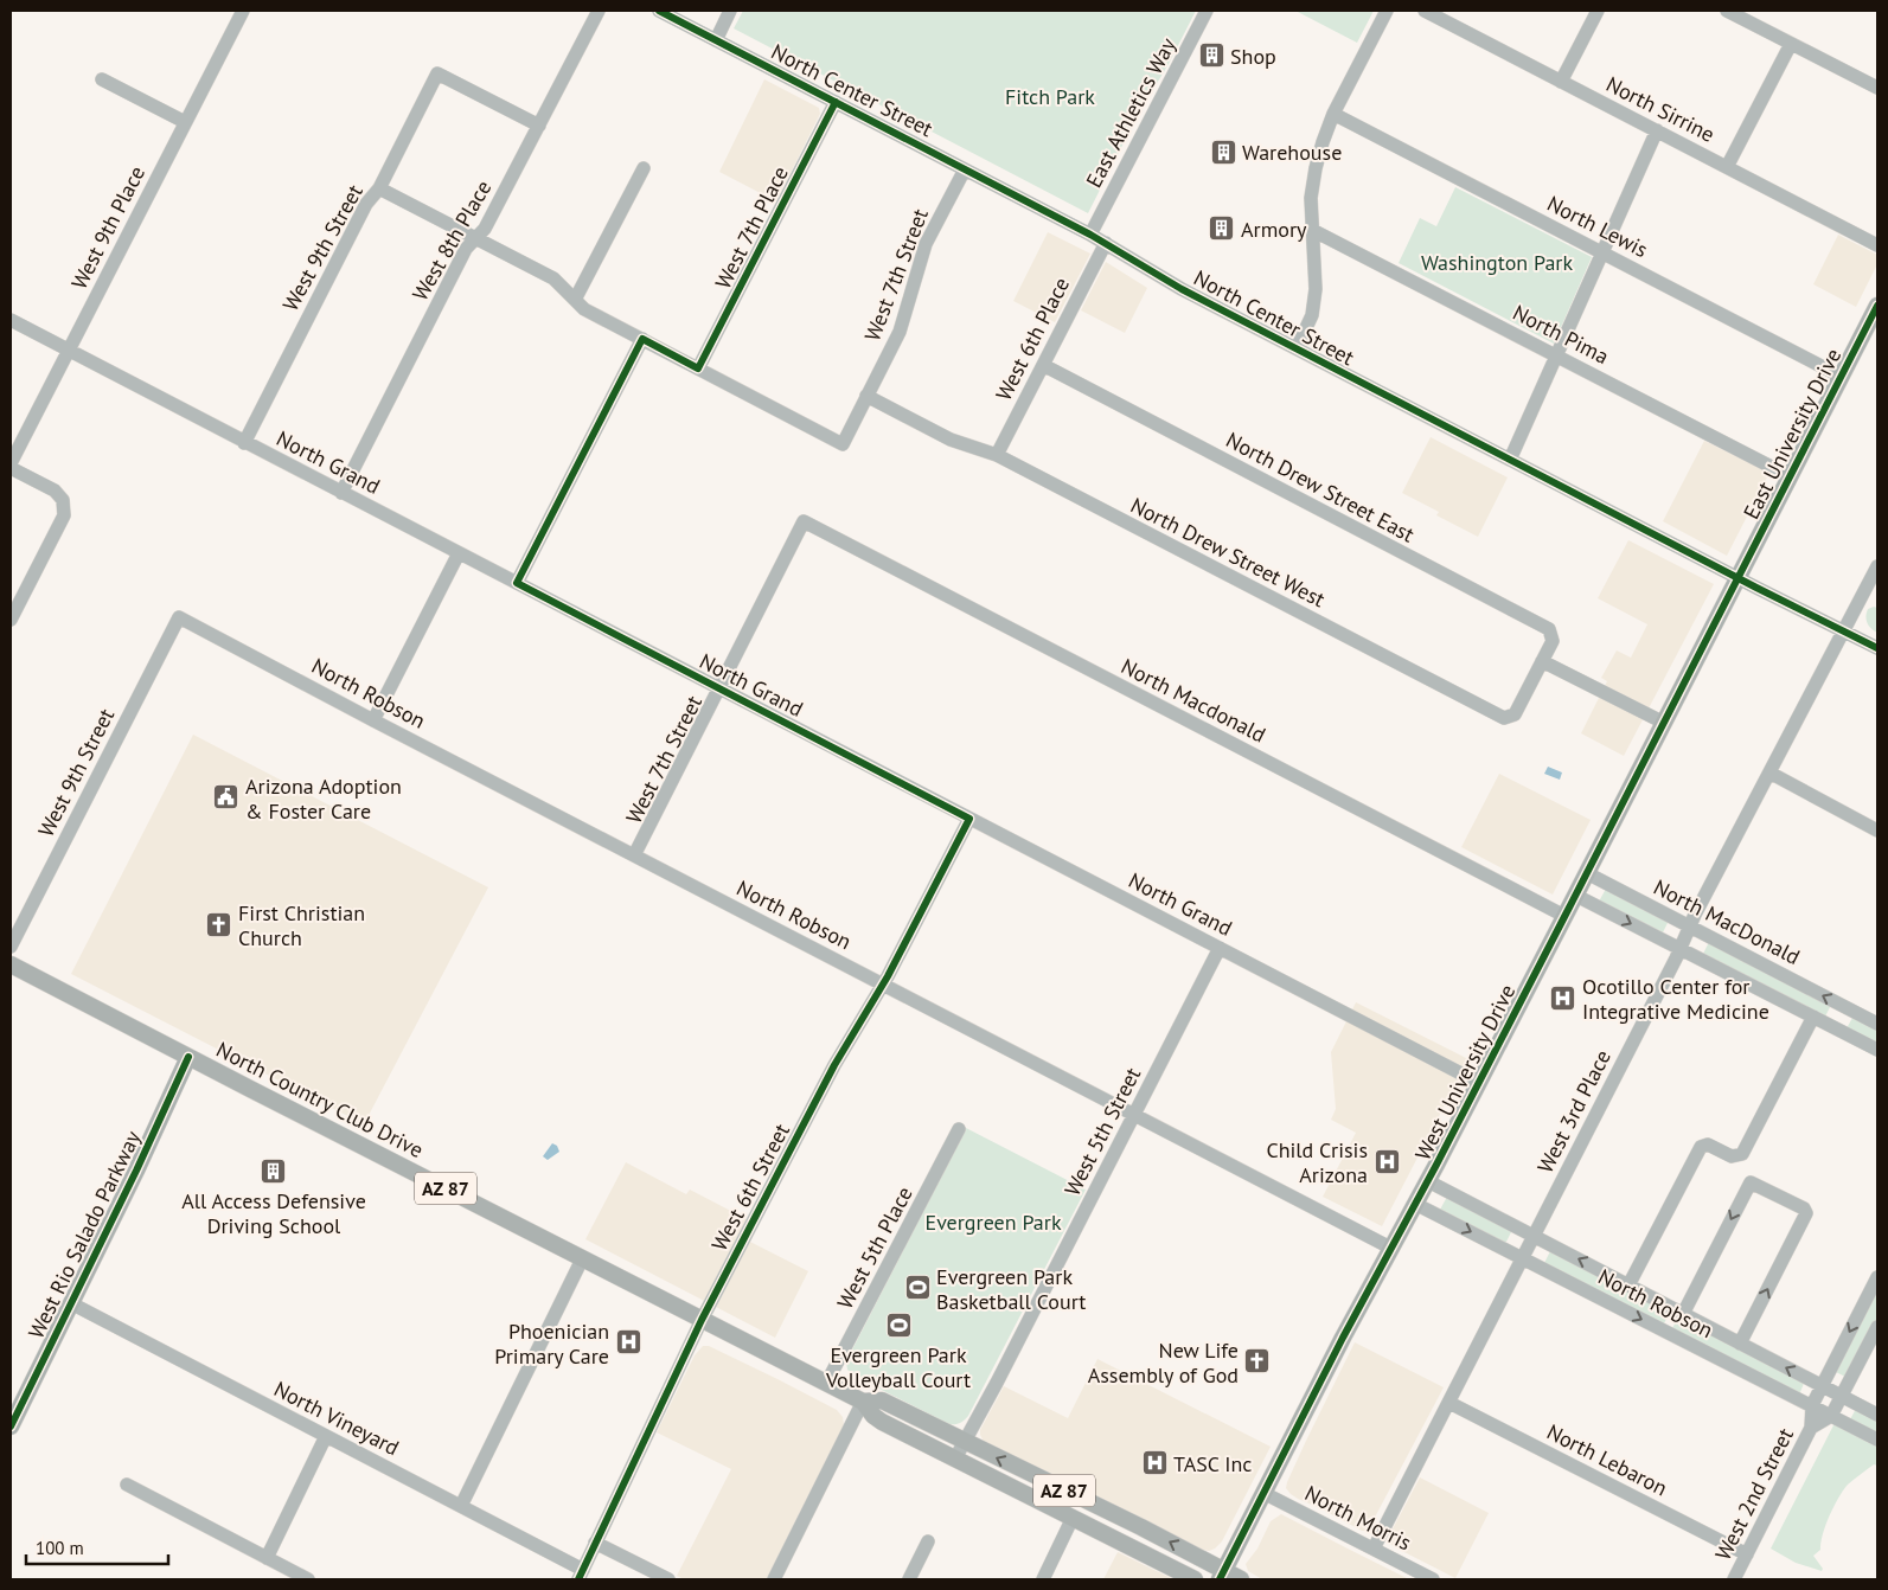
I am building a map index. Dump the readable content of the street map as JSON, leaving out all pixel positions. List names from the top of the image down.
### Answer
{
  "streets": {
    "main road": [
      "East University Drive",
      "West University Drive",
      "North Country Club Drive",
      "AZ 87",
      "West Rio Salado Parkway"
    ],
    "street": [
      "North Center Street",
      "North Sirrine",
      "East Athletics Way",
      "North Lewis",
      "West 9th Place",
      "West 7th Place",
      "West 8th Place",
      "West 9th Street",
      "West 7th Street",
      "North Pima",
      "West 6th Place",
      "North Grand",
      "North Drew Street East",
      "North Drew Street West",
      "North Robson",
      "North Macdonald",
      "North MacDonald",
      "West 3rd Place",
      "West 5th Street",
      "West 6th Street",
      "West 5th Place",
      "North Vineyard",
      "North Lebaron",
      "West 2nd Street",
      "North Morris"
    ]
  },
  "crossings": [
    ["North Center Street", "East Athletics Way"],
    ["North Center Street", "West 7th Place"],
    ["North Center Street", "West 7th Street"],
    ["North Center Street", "West 6th Place"],
    ["North Center Street", "East University Drive"],
    ["North Center Street", "West University Drive"],
    ["North Center Street", "West 3rd Place"],
    ["North Lewis", "East University Drive"],
    ["West 9th Place", "North Grand"],
    ["West 7th Place", "West 7th Street"],
    ["West 8th Place", "West 9th Street"],
    ["West 8th Place", "North Grand"],
    ["West 9th Street", "North Grand"],
    ["West 9th Street", "North Robson"],
    ["West 7th Street", "North Grand"],
    ["West 7th Street", "North Drew Street West"],
    ["West 7th Street", "North Robson"],
    ["West 7th Street", "North Macdonald"],
    ["North Pima", "East University Drive"],
    ["West 6th Place", "North Drew Street East"],
    ["West 6th Place", "North Drew Street West"],
    ["East University Drive", "West University Drive"],
    ["North Grand", "West University Drive"],
    ["North Grand", "West 5th Street"],
    ["North Grand", "West 6th Street"],
    ["North Drew Street East", "North Drew Street West"],
    ["North Robson", "West University Drive"],
    ["North Robson", "West 3rd Place"],
    ["North Robson", "West 5th Street"],
    ["North Robson", "West 6th Street"],
    ["North Robson", "West 2nd Street"],
    ["North Macdonald", "West University Drive"],
    ["North MacDonald", "West University Drive"],
    ["North MacDonald", "West 3rd Place"],
    ["West University Drive", "North Country Club Drive"],
    ["West University Drive", "North Morris"],
    ["North Country Club Drive", "West 5th Street"],
    ["North Country Club Drive", "West 6th Street"],
    ["North Country Club Drive", "West Rio Salado Parkway"],
    ["North Country Club Drive", "West 5th Place"],
    ["West 3rd Place", "North Lebaron"],
    ["West 3rd Place", "North Morris"],
    ["West 6th Street", "North Vineyard"],
    ["West Rio Salado Parkway", "North Vineyard"],
    ["North Lebaron", "West 2nd Street"]
  ],
  "parks": ["Fitch Park", "Washington Park", "Evergreen Park"],
  "places": {
    "building": [
      "Shop",
      "Warehouse",
      "Armory",
      "All Access Defensive Driving School"
    ],
    "public building": ["Arizona Adoption & Foster Care"],
    "church": ["First Christian Church", "New Life Assembly of God"],
    "hospital": [
      "Ocotillo Center for Integrative Medicine",
      "Child Crisis Arizona",
      "Phoenician Primary Care",
      "TASC Inc"
    ],
    "sports": ["Evergreen Park Basketball Court", "Evergreen Park Volleyball Court"]
  },
  "scale_bar": "100 m"
}
